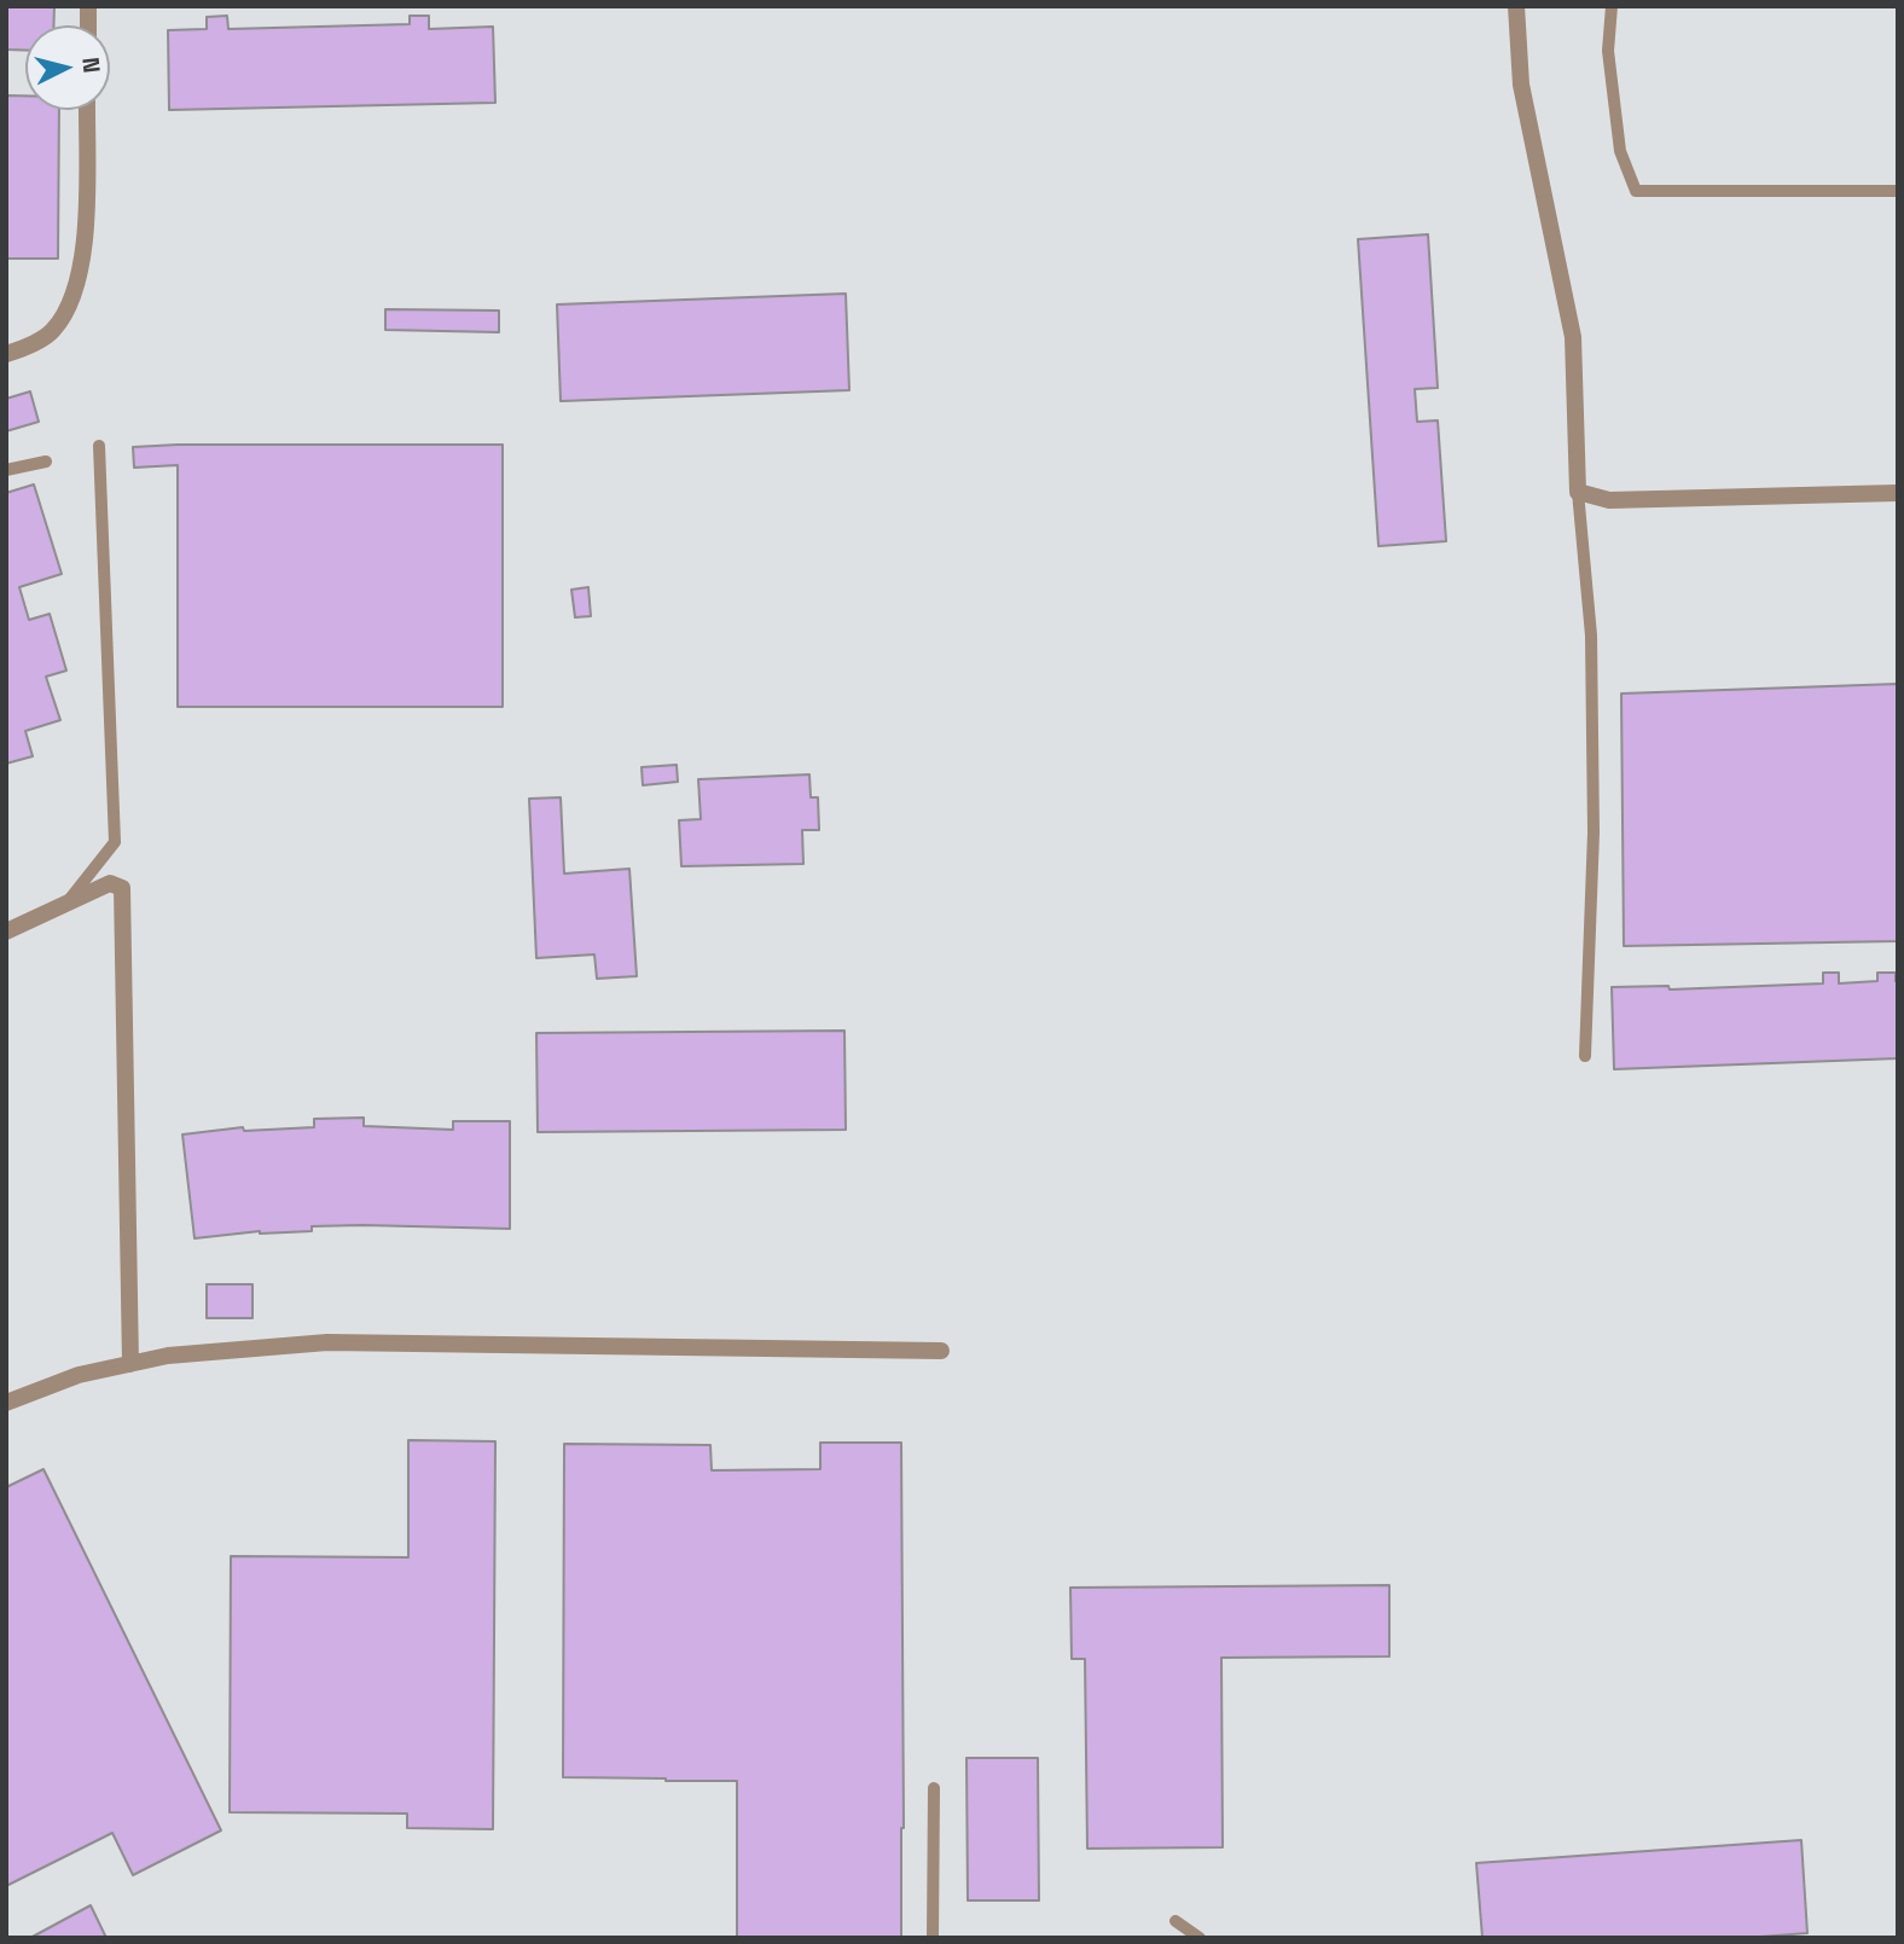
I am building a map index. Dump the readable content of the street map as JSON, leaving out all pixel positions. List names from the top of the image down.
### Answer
{
  "north": "right"
}
